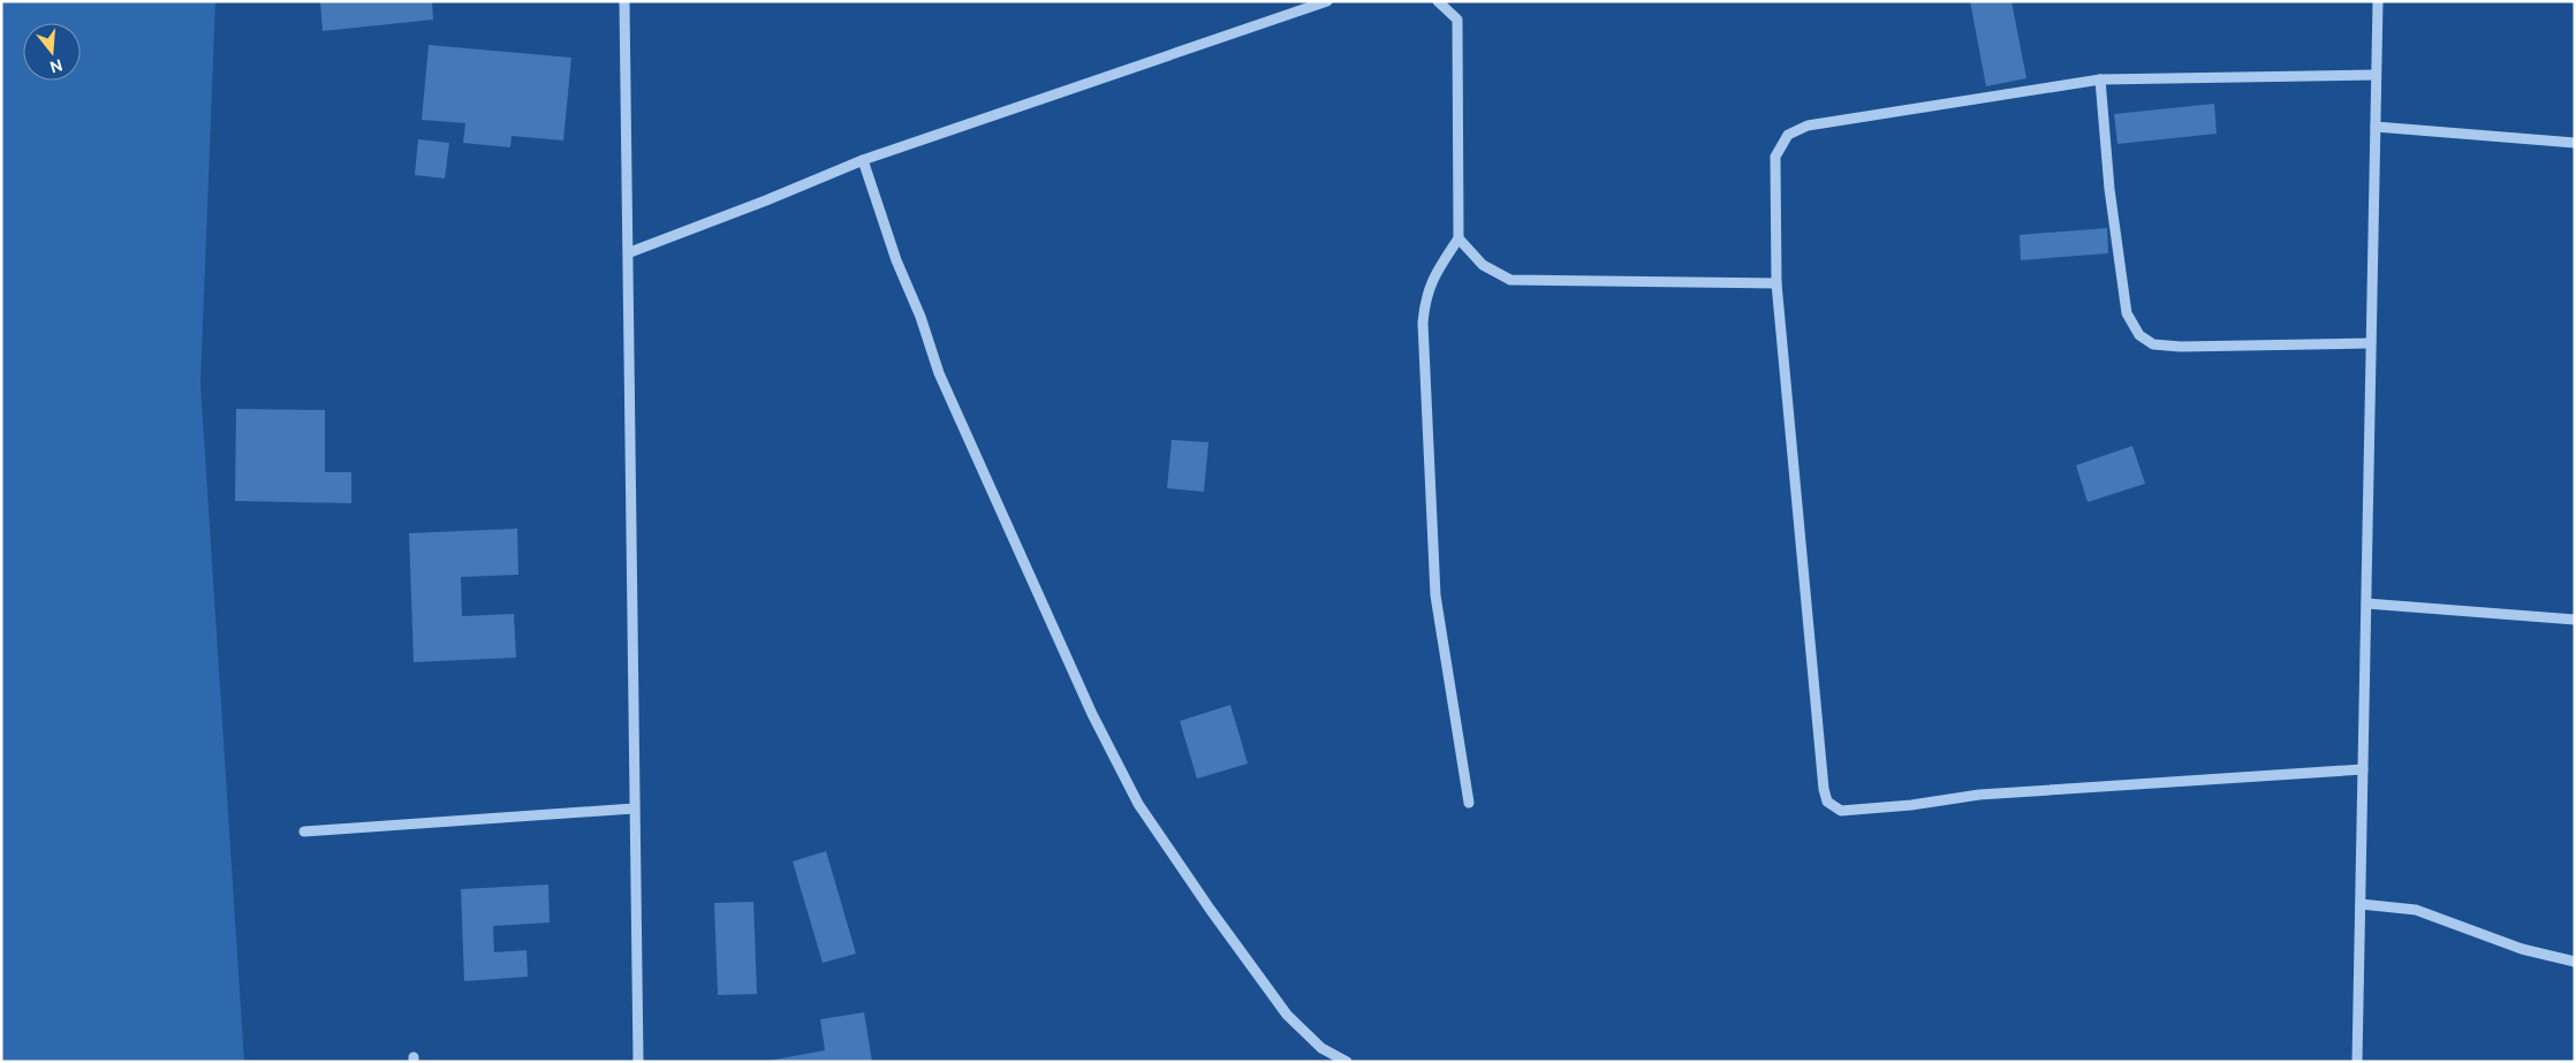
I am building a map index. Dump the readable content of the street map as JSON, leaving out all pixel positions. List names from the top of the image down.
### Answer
{
  "north": "bottom"
}
